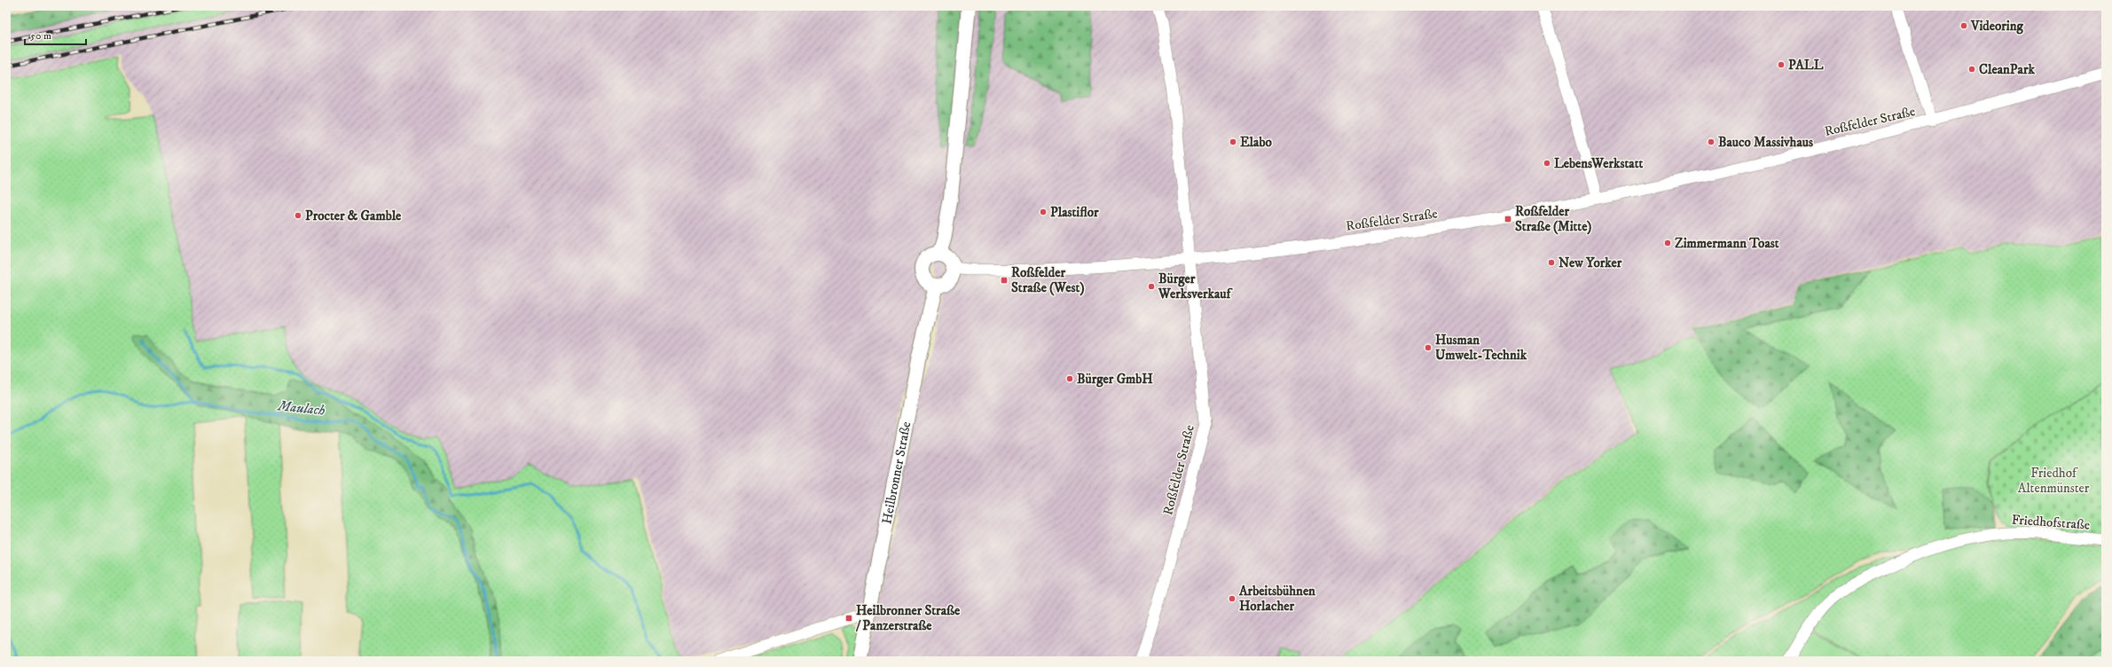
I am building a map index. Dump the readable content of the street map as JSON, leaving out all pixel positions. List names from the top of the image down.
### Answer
{
  "streets": {
    "main road": ["Heilbronner Straße"],
    "street": ["Roßfelder Straße", "Friedhofstraße"]
  },
  "crossings": [
    ["Roßfelder Straße", "Heilbronner Straße"]
  ],
  "water": ["Maulach"],
  "parks": ["Friedhof Altenmünster"],
  "places": {
    "other": [
      "Videoring",
      "PALL",
      "CleanPark",
      "Elabo",
      "Bauco Massivhaus",
      "LebensWerkstatt",
      "Plastiflor",
      "Procter & Gamble",
      "Zimmermann Toast",
      "New Yorker",
      "Bürger Werksverkauf",
      "Husman Umwelt-Technik",
      "Bürger GmbH",
      "Arbeitsbühnen Horlacher"
    ],
    "transit": ["Roßfelder Straße (Mitte)", "Roßfelder Straße (West)", "Heilbronner Straße / Panzerstraße"]
  },
  "scale_bar": "50 m"
}
